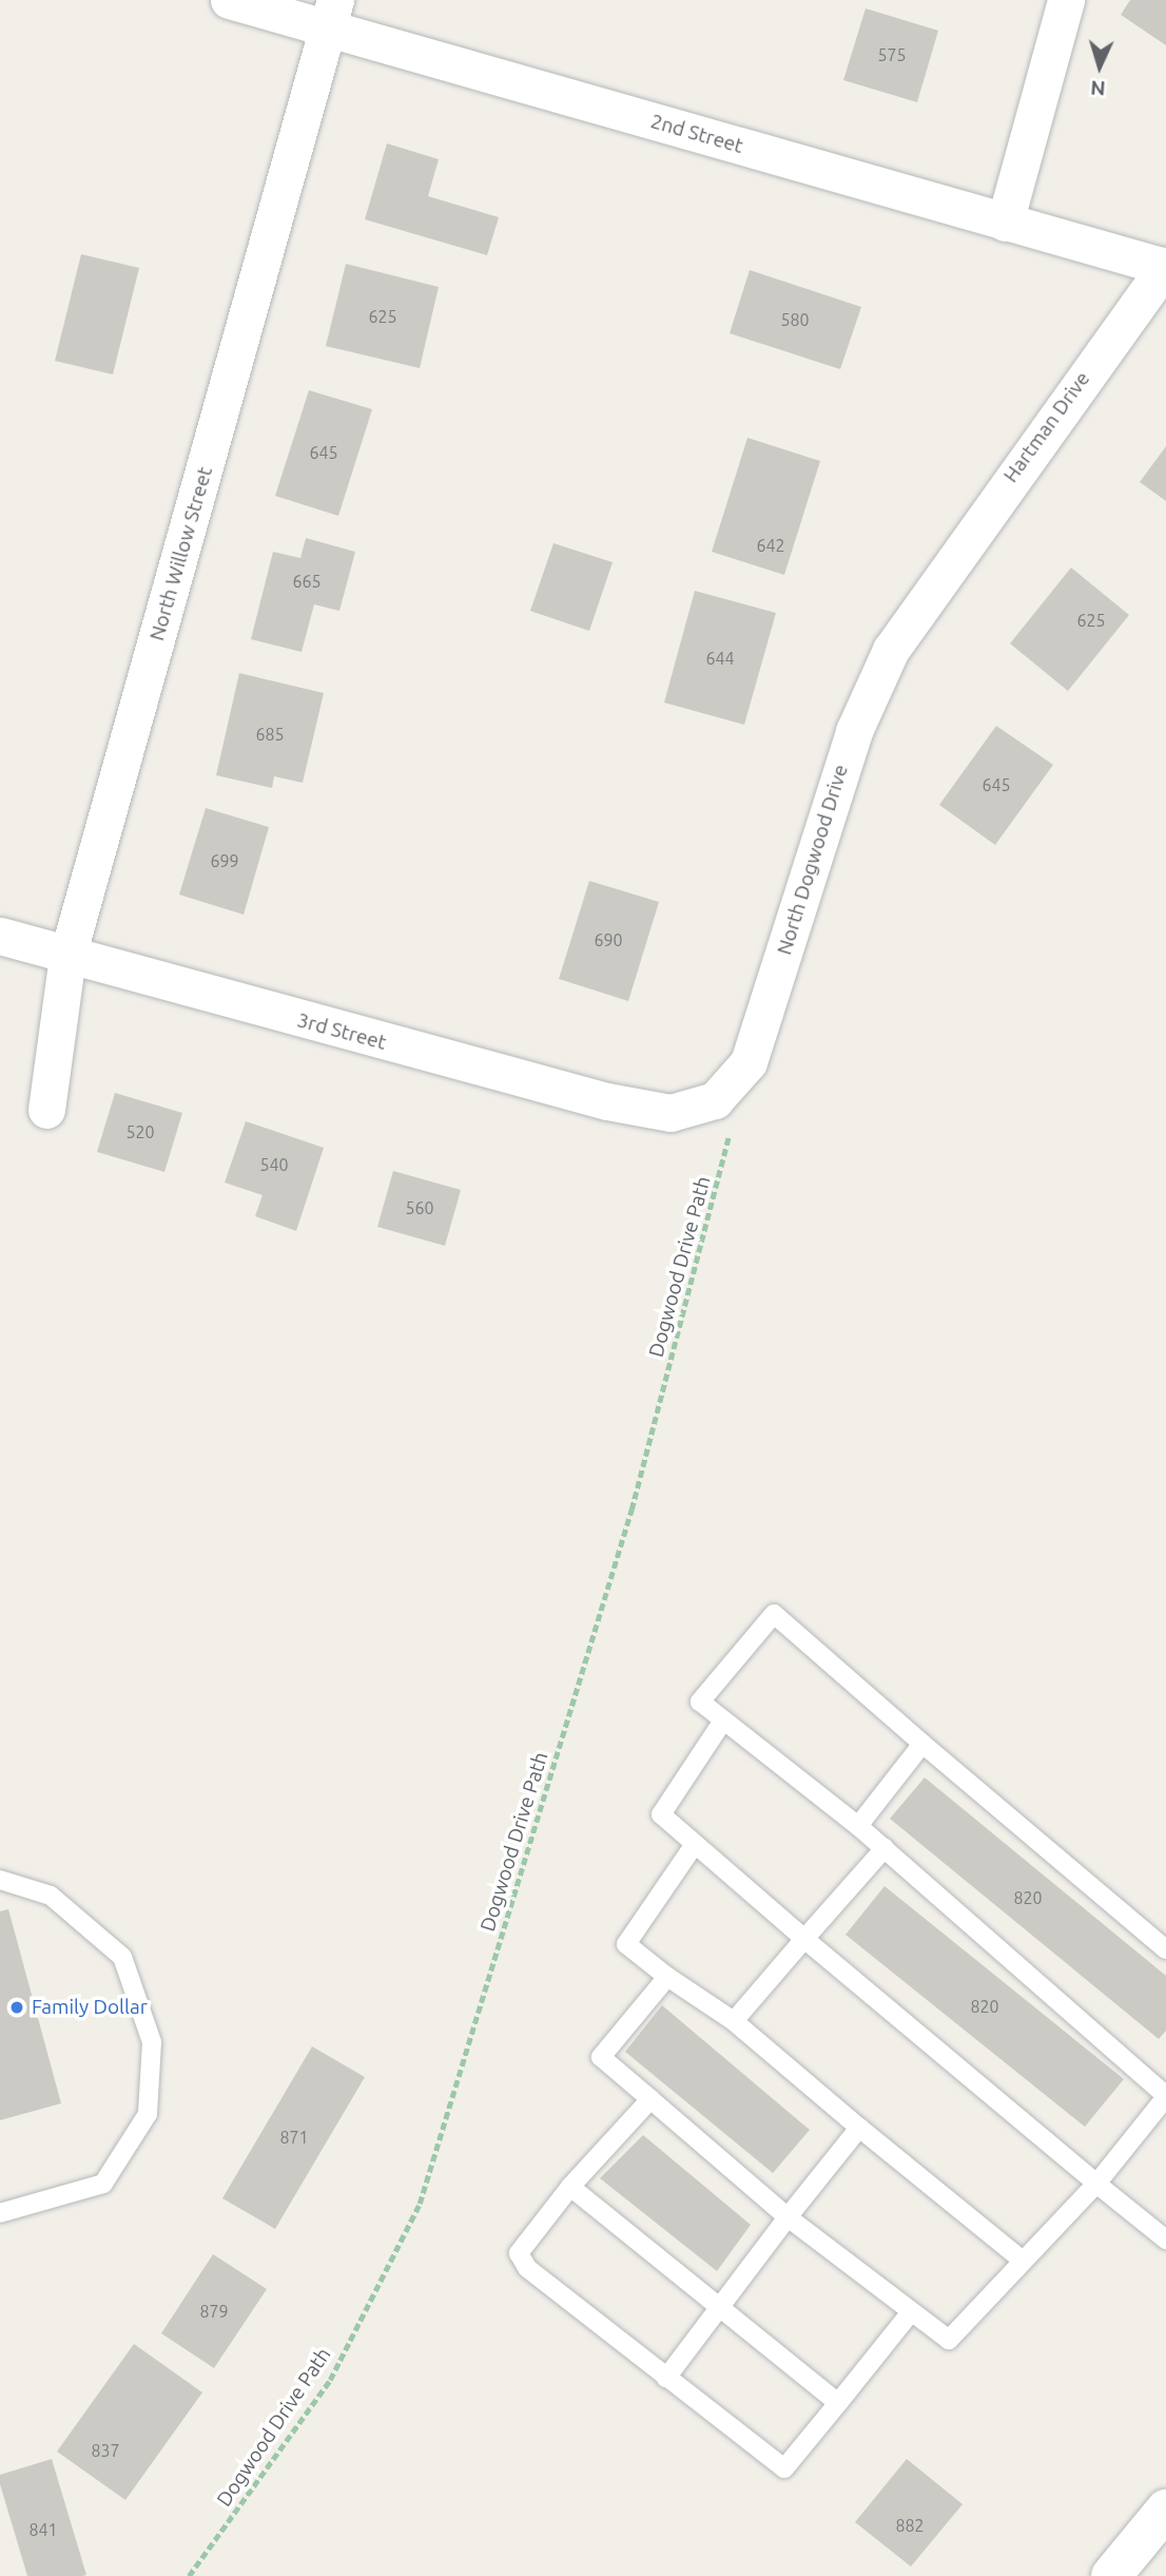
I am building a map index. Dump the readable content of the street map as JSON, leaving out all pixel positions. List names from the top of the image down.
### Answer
{
  "streets": {
    "street": [
      "2nd Street",
      "Hartman Drive",
      "North Willow Street",
      "North Dogwood Drive",
      "3rd Street"
    ],
    "path": ["Dogwood Drive Path"]
  },
  "crossings": [
    ["2nd Street", "Hartman Drive"],
    ["2nd Street", "North Willow Street"],
    ["Hartman Drive", "North Dogwood Drive"],
    ["North Willow Street", "3rd Street"],
    ["North Dogwood Drive", "3rd Street"]
  ],
  "places": ["Family Dollar"],
  "house_numbers": [
    "575",
    "625",
    "580",
    "645",
    "642",
    "665",
    "625",
    "644",
    "685",
    "645",
    "699",
    "690",
    "520",
    "540",
    "560",
    "820",
    "820",
    "871",
    "879",
    "837",
    "882",
    "841"
  ],
  "north": "bottom"
}
